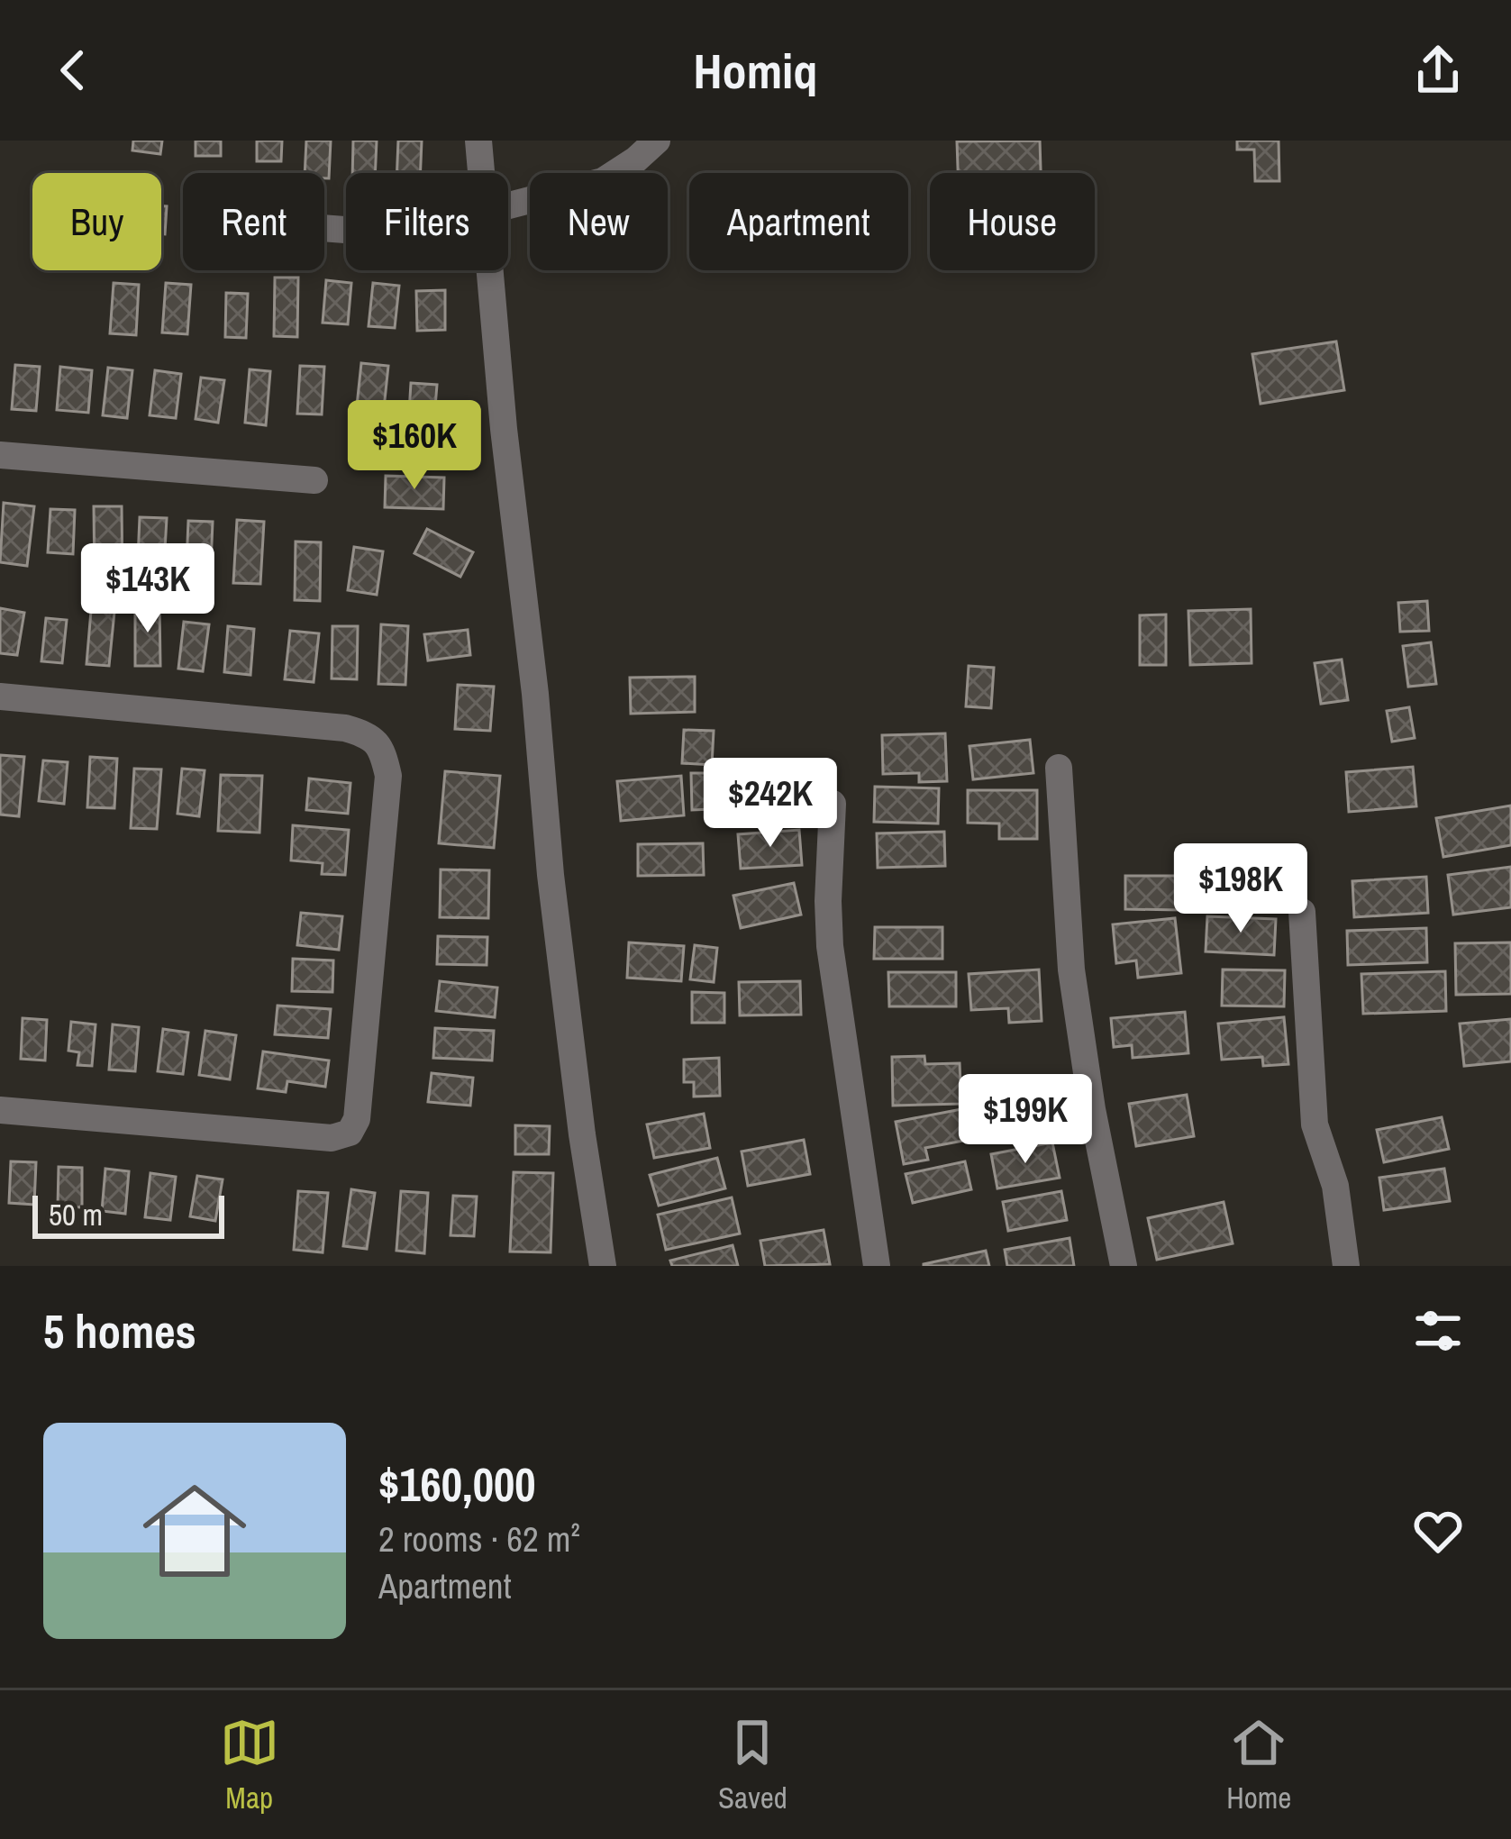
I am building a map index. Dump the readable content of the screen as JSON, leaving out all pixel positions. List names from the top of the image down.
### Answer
{
  "scale_bar": "50 m",
  "page": {
    "header": "Homiq",
    "chip": [
      "Buy",
      "Rent",
      "Filters",
      "New",
      "Apartment",
      "House"
    ],
    "price": [
      "$160K",
      "$143K",
      "$242K",
      "$198K",
      "$199K"
    ],
    "scale": "50 m",
    "heading": "5 homes",
    "list": [
      {
        "name": "$160,000",
        "note": "2 rooms · 62 m² · Apartment"
      }
    ],
    "tabs": ["Map", "Saved", "Home"]
  }
}
